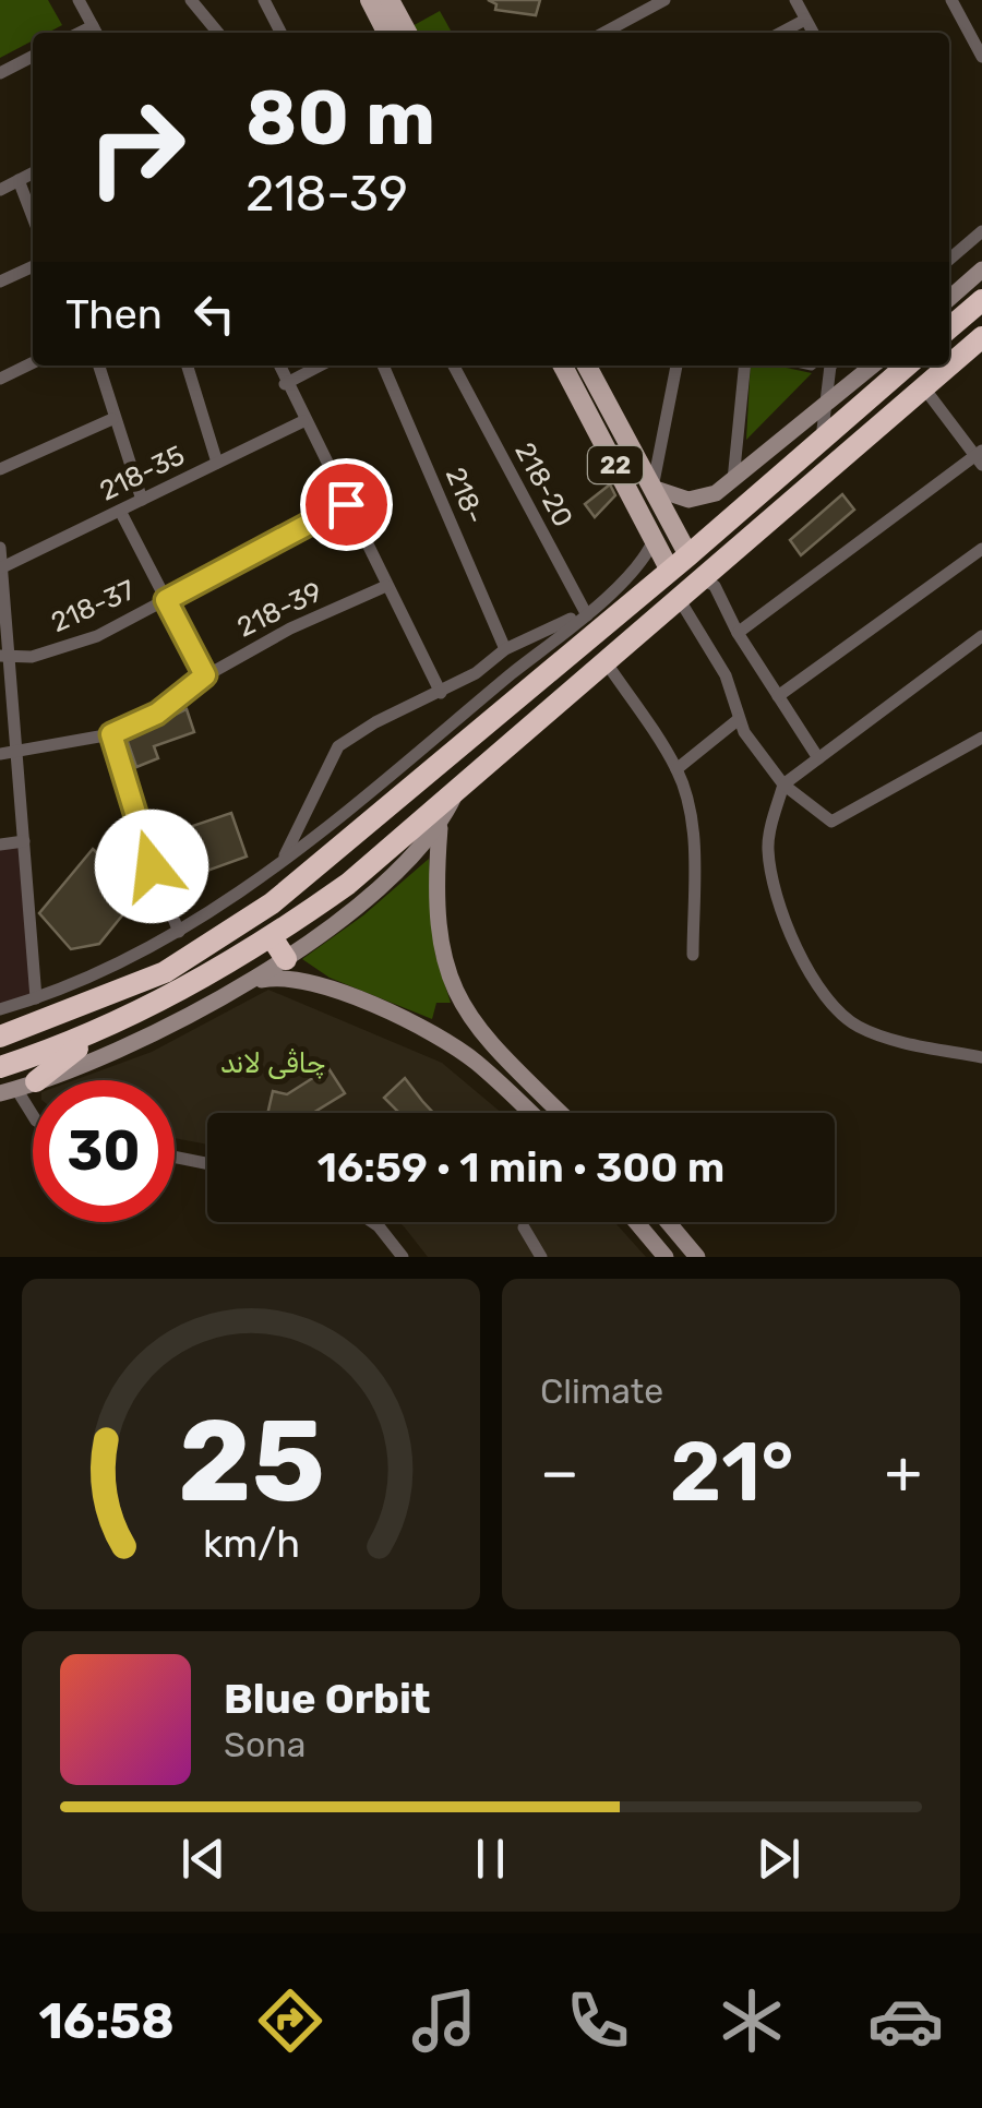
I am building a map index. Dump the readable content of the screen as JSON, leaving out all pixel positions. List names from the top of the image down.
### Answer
{
  "streets": {
    "main road": ["22"],
    "street": [
      "218-35",
      "218-20",
      "218-",
      "218-37",
      "218-39"
    ]
  },
  "parks": ["چاڤی لاند"],
  "page": {
    "turn": ["80 m", "218-39"],
    "then": "Then",
    "limit": "30",
    "trip": "16:59 · 1 min · 300 m",
    "tile": "Climate",
    "heat": ["−", "21°", "+"],
    "song": ["Blue Orbit", "Sona"],
    "tabs": "16:58",
    "gauge": ["25", "km/h"]
  }
}
